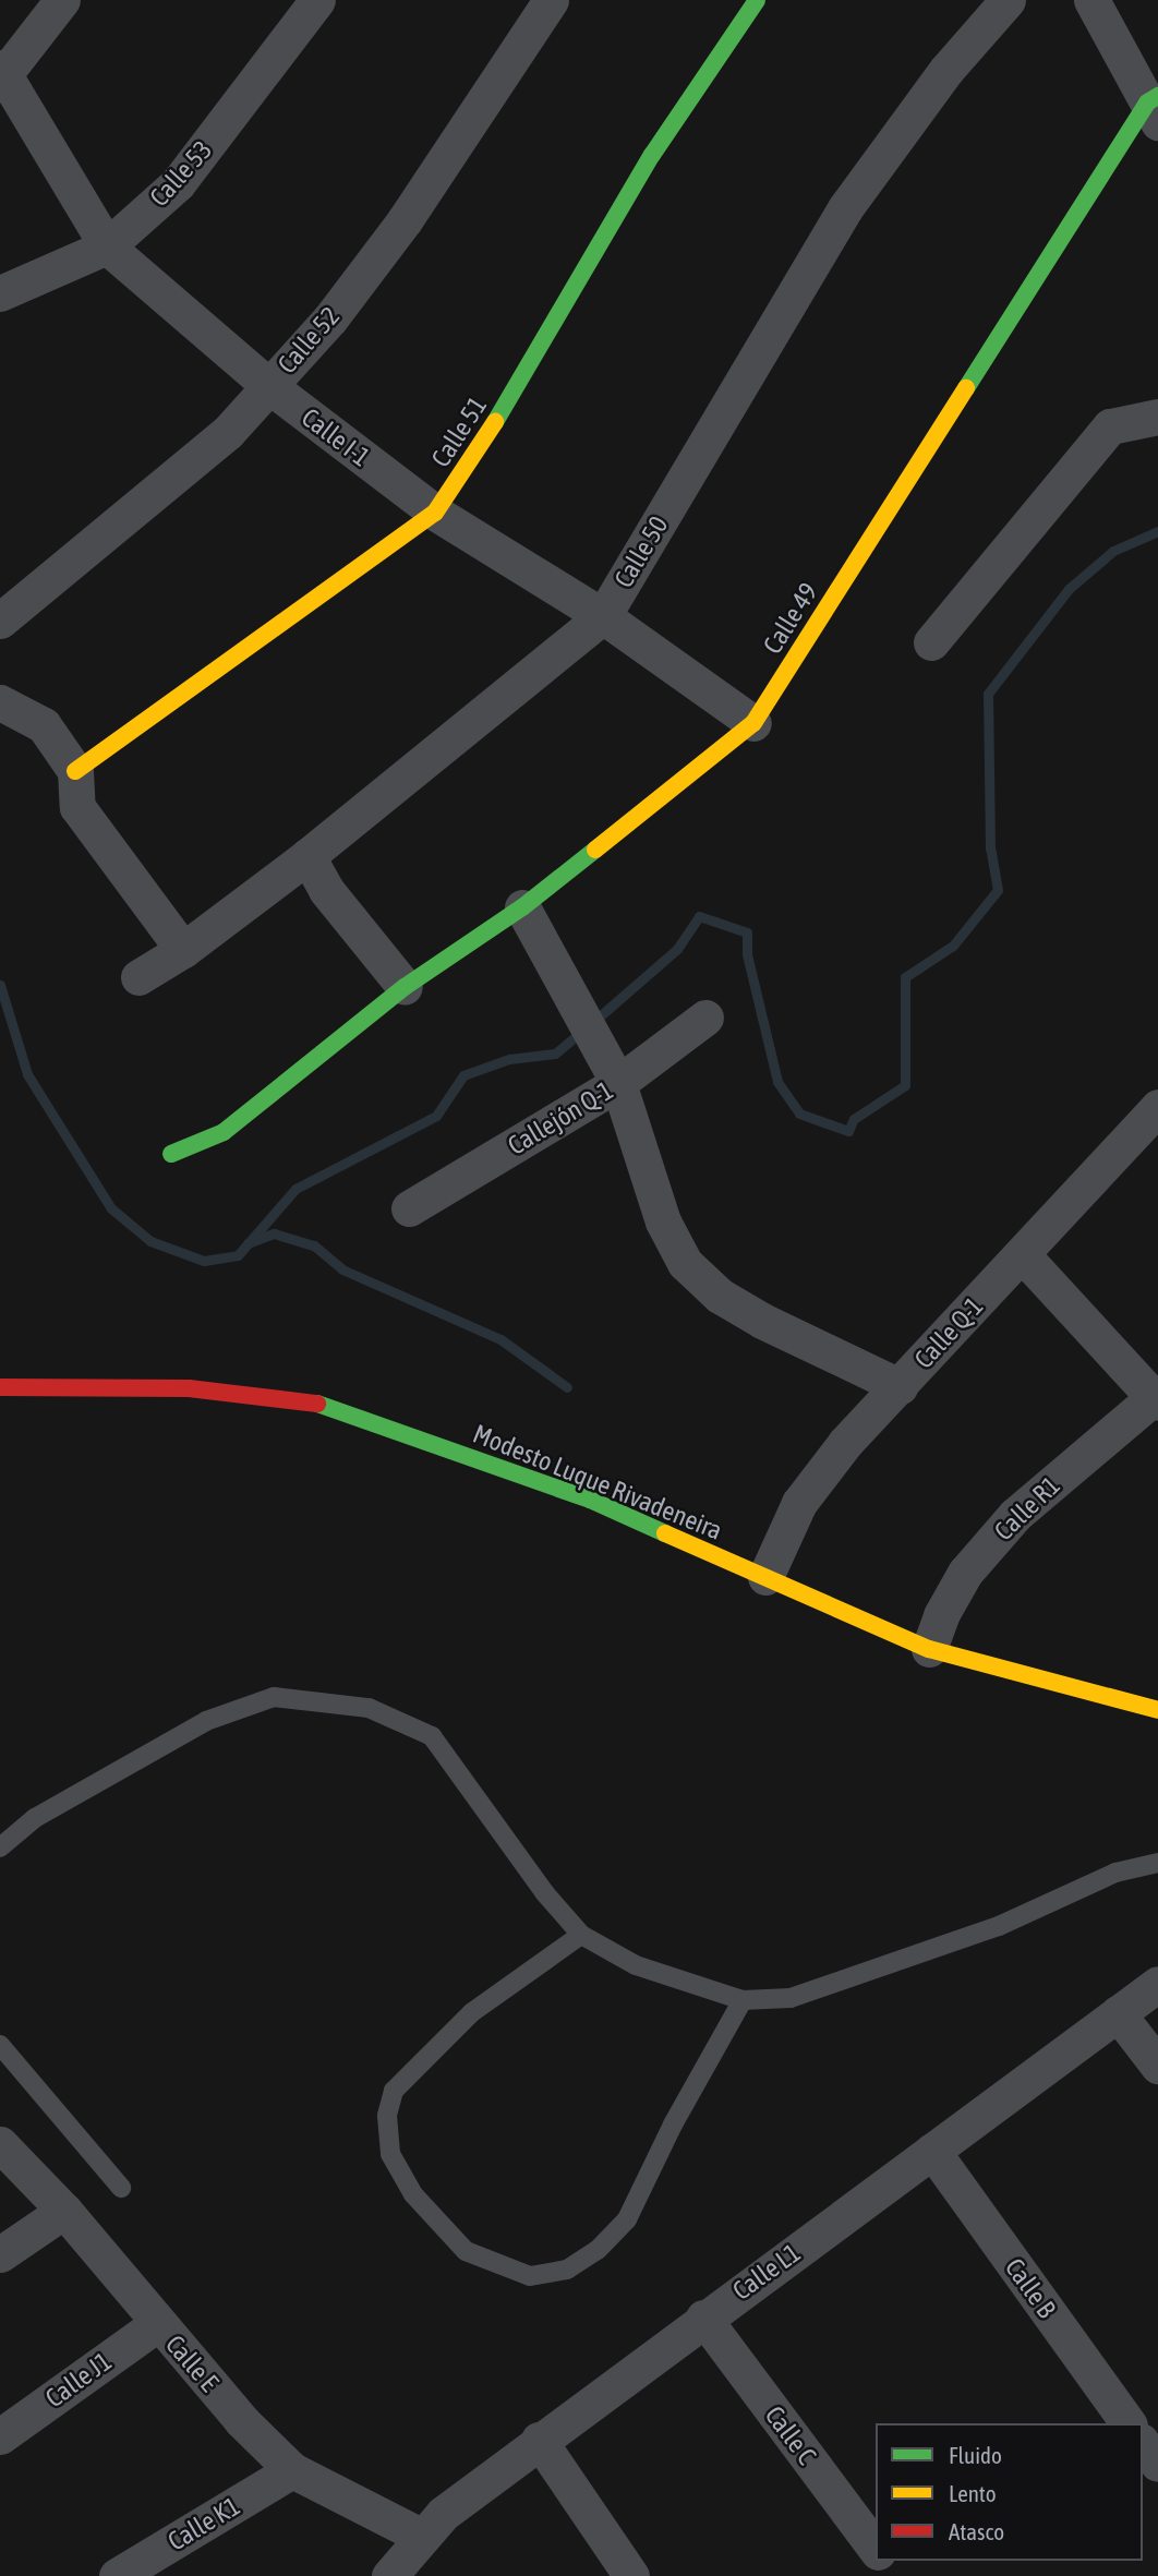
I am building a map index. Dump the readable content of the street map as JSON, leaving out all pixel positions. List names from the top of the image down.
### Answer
{
  "streets": {
    "street": [
      "Calle 53",
      "Calle 52",
      "Calle 51",
      "Calle I-1",
      "Calle 50",
      "Calle 49",
      "Callejón Q-1",
      "Calle Q-1",
      "Modesto Luque Rivadeneira",
      "Calle R1",
      "Calle L1",
      "Calle B",
      "Calle E",
      "Calle J1",
      "Calle C",
      "Calle K1"
    ]
  },
  "crossings": [
    ["Calle 53", "Calle I-1"],
    ["Calle 52", "Calle I-1"],
    ["Calle 51", "Calle I-1"],
    ["Calle I-1", "Calle 50"],
    ["Calle I-1", "Calle 49"],
    ["Calle Q-1", "Modesto Luque Rivadeneira"],
    ["Modesto Luque Rivadeneira", "Calle R1"],
    ["Calle L1", "Calle B"],
    ["Calle L1", "Calle E"],
    ["Calle L1", "Calle C"],
    ["Calle E", "Calle J1"],
    ["Calle E", "Calle K1"]
  ],
  "legend": ["Fluido", "Lento", "Atasco"]
}
